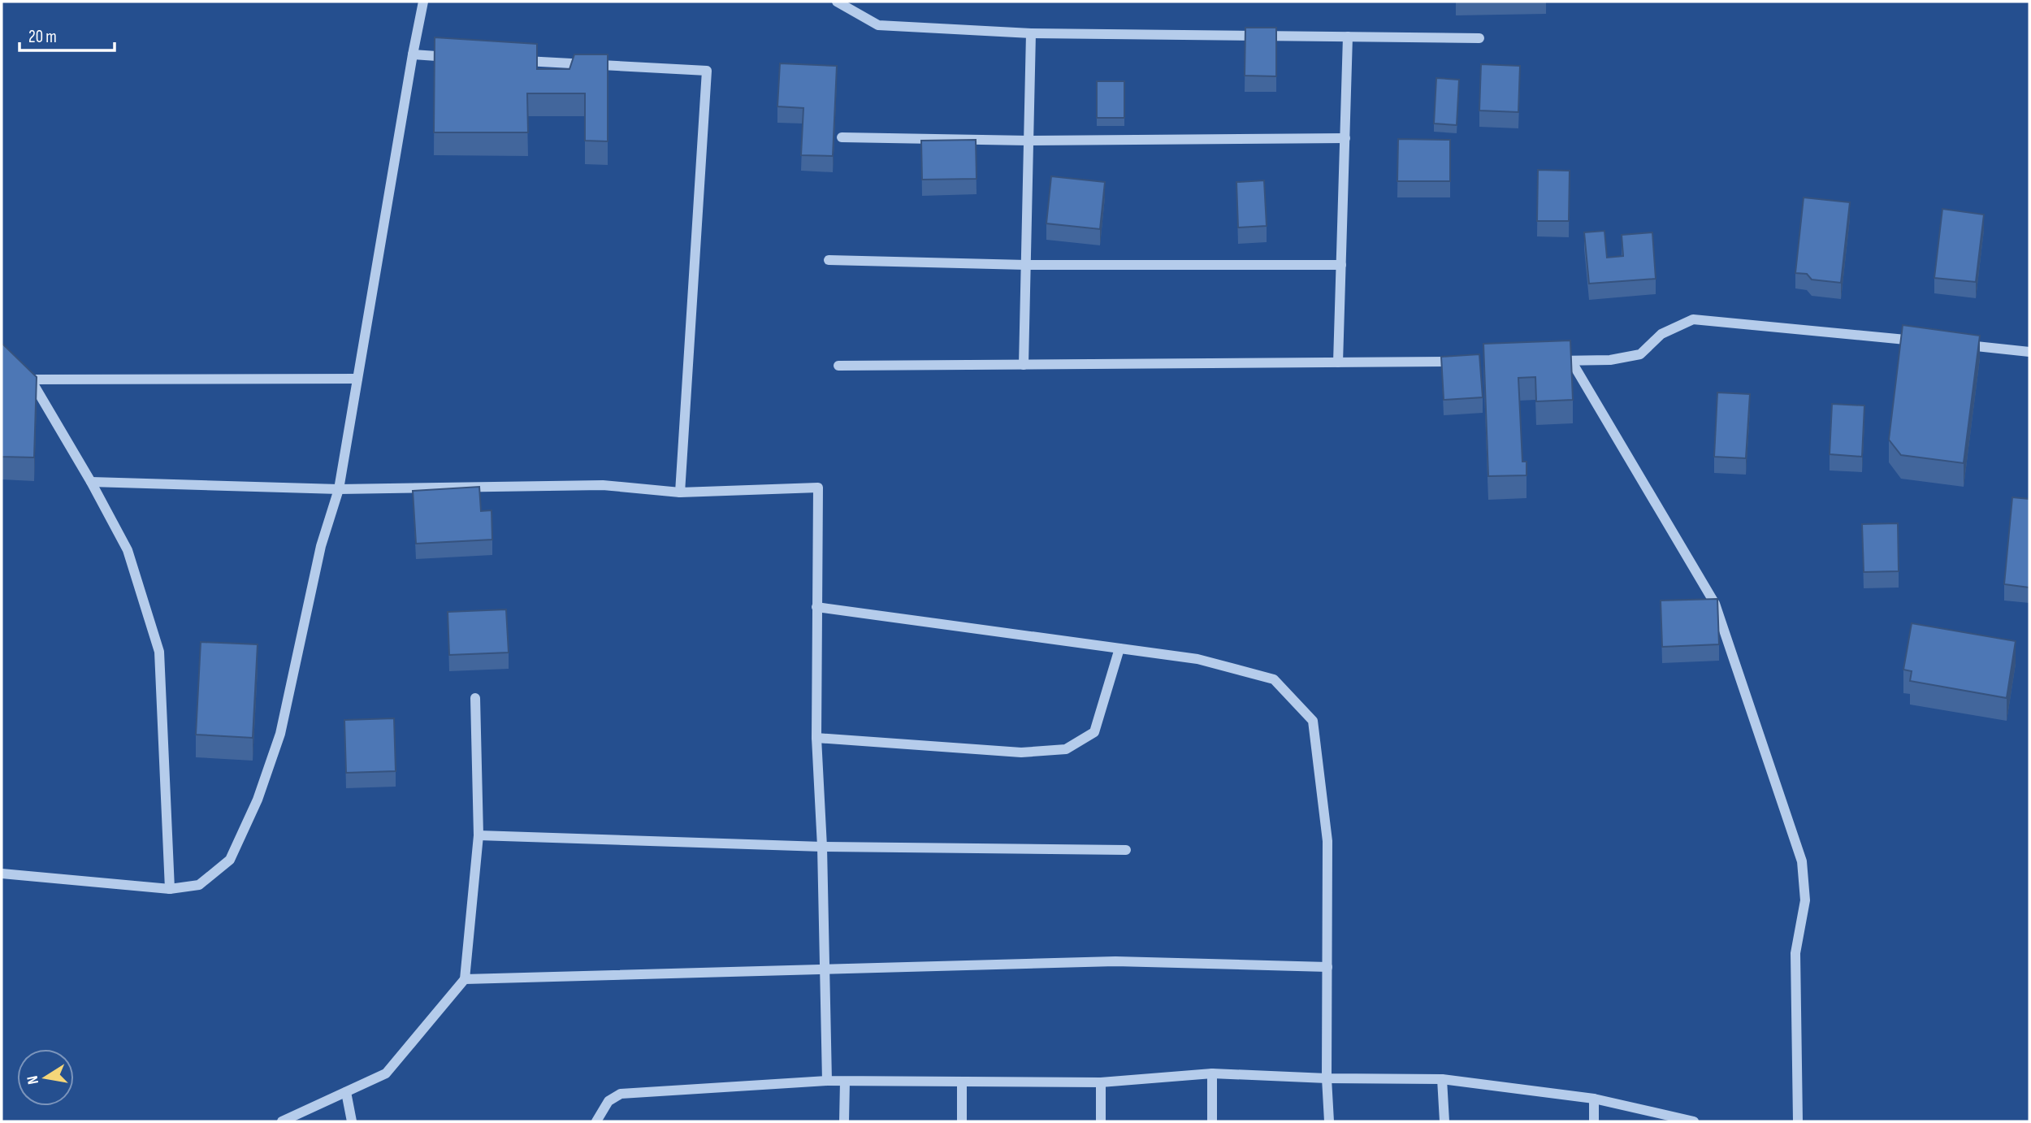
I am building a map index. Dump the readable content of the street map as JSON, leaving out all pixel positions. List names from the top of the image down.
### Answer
{
  "scale_bar": "20 m",
  "north": "left"
}
